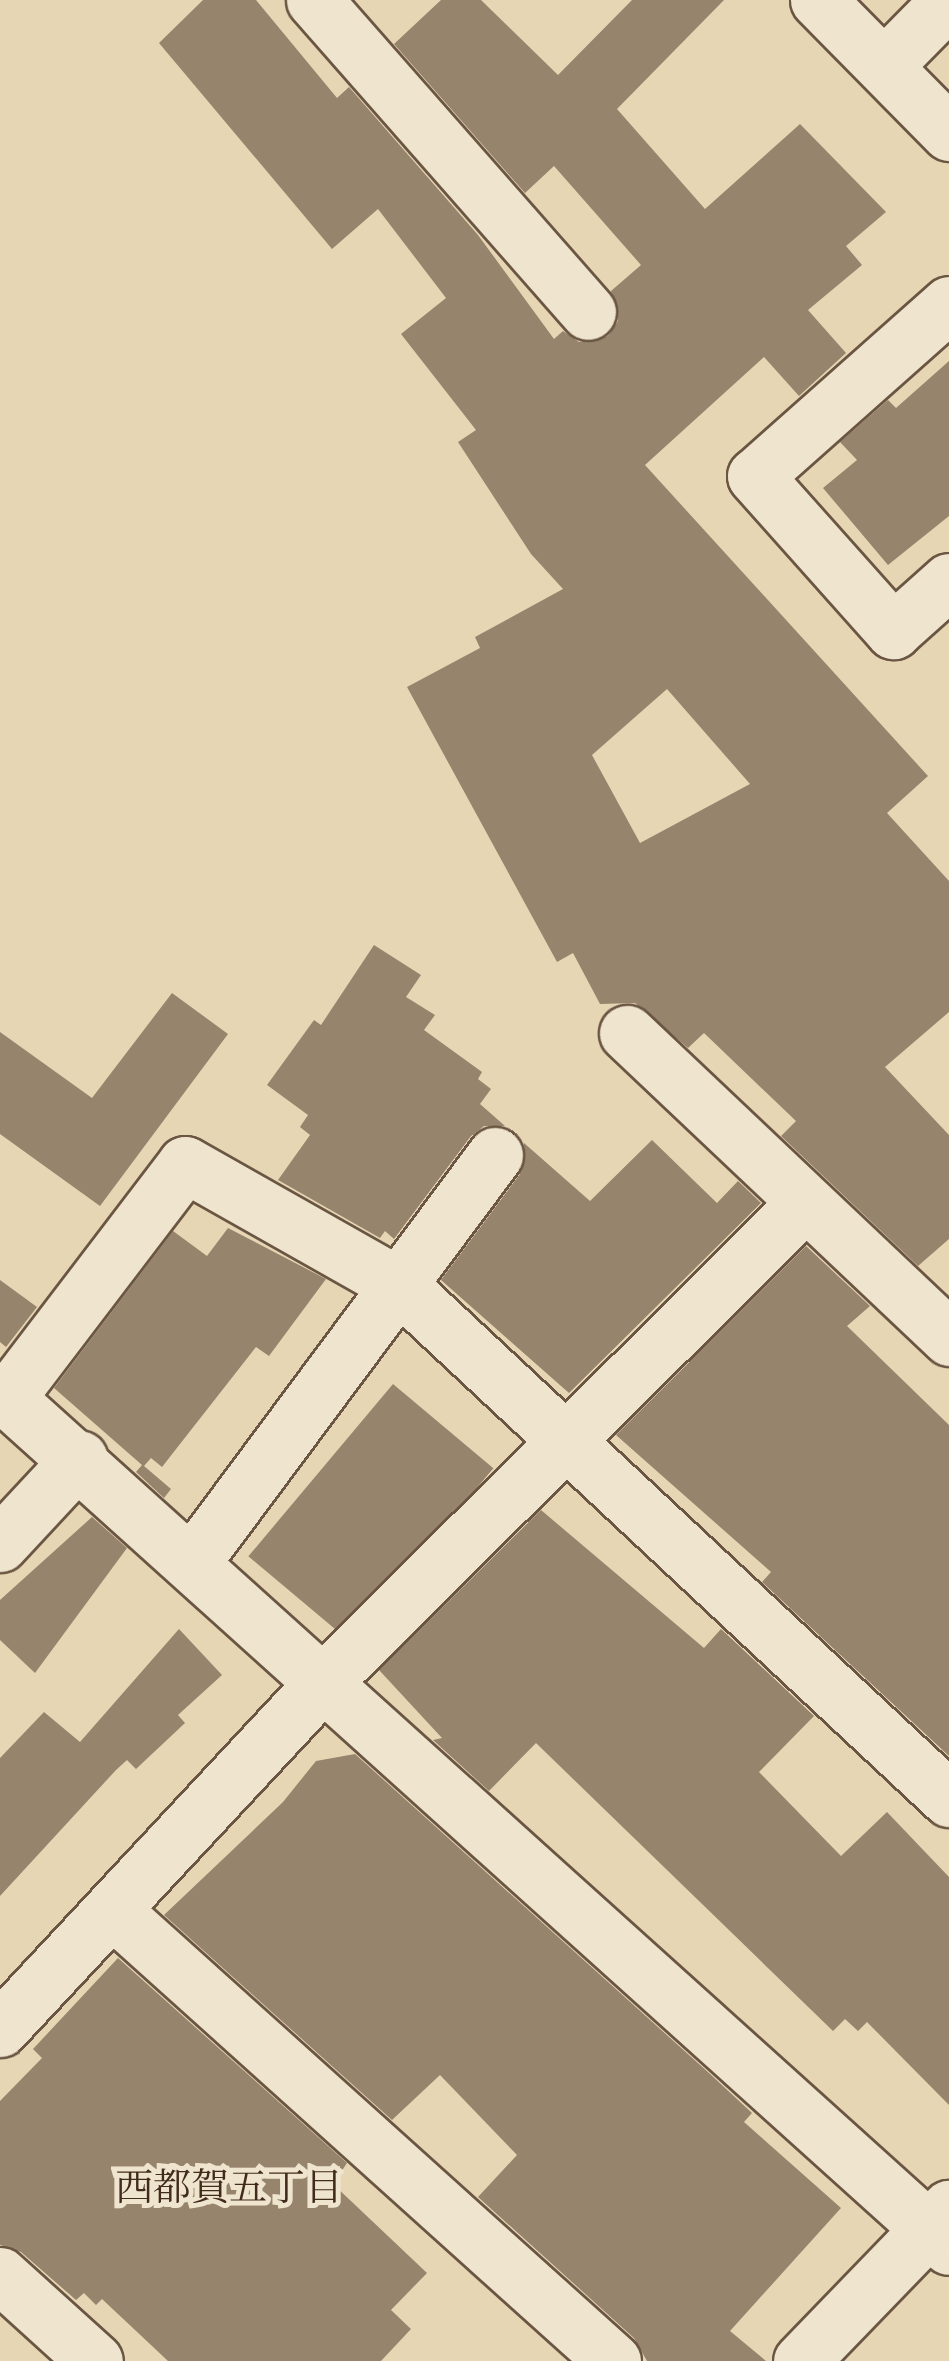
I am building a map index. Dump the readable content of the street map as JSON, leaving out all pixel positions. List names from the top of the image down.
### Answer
{
  "districts": ["西都賀五丁目"]
}
